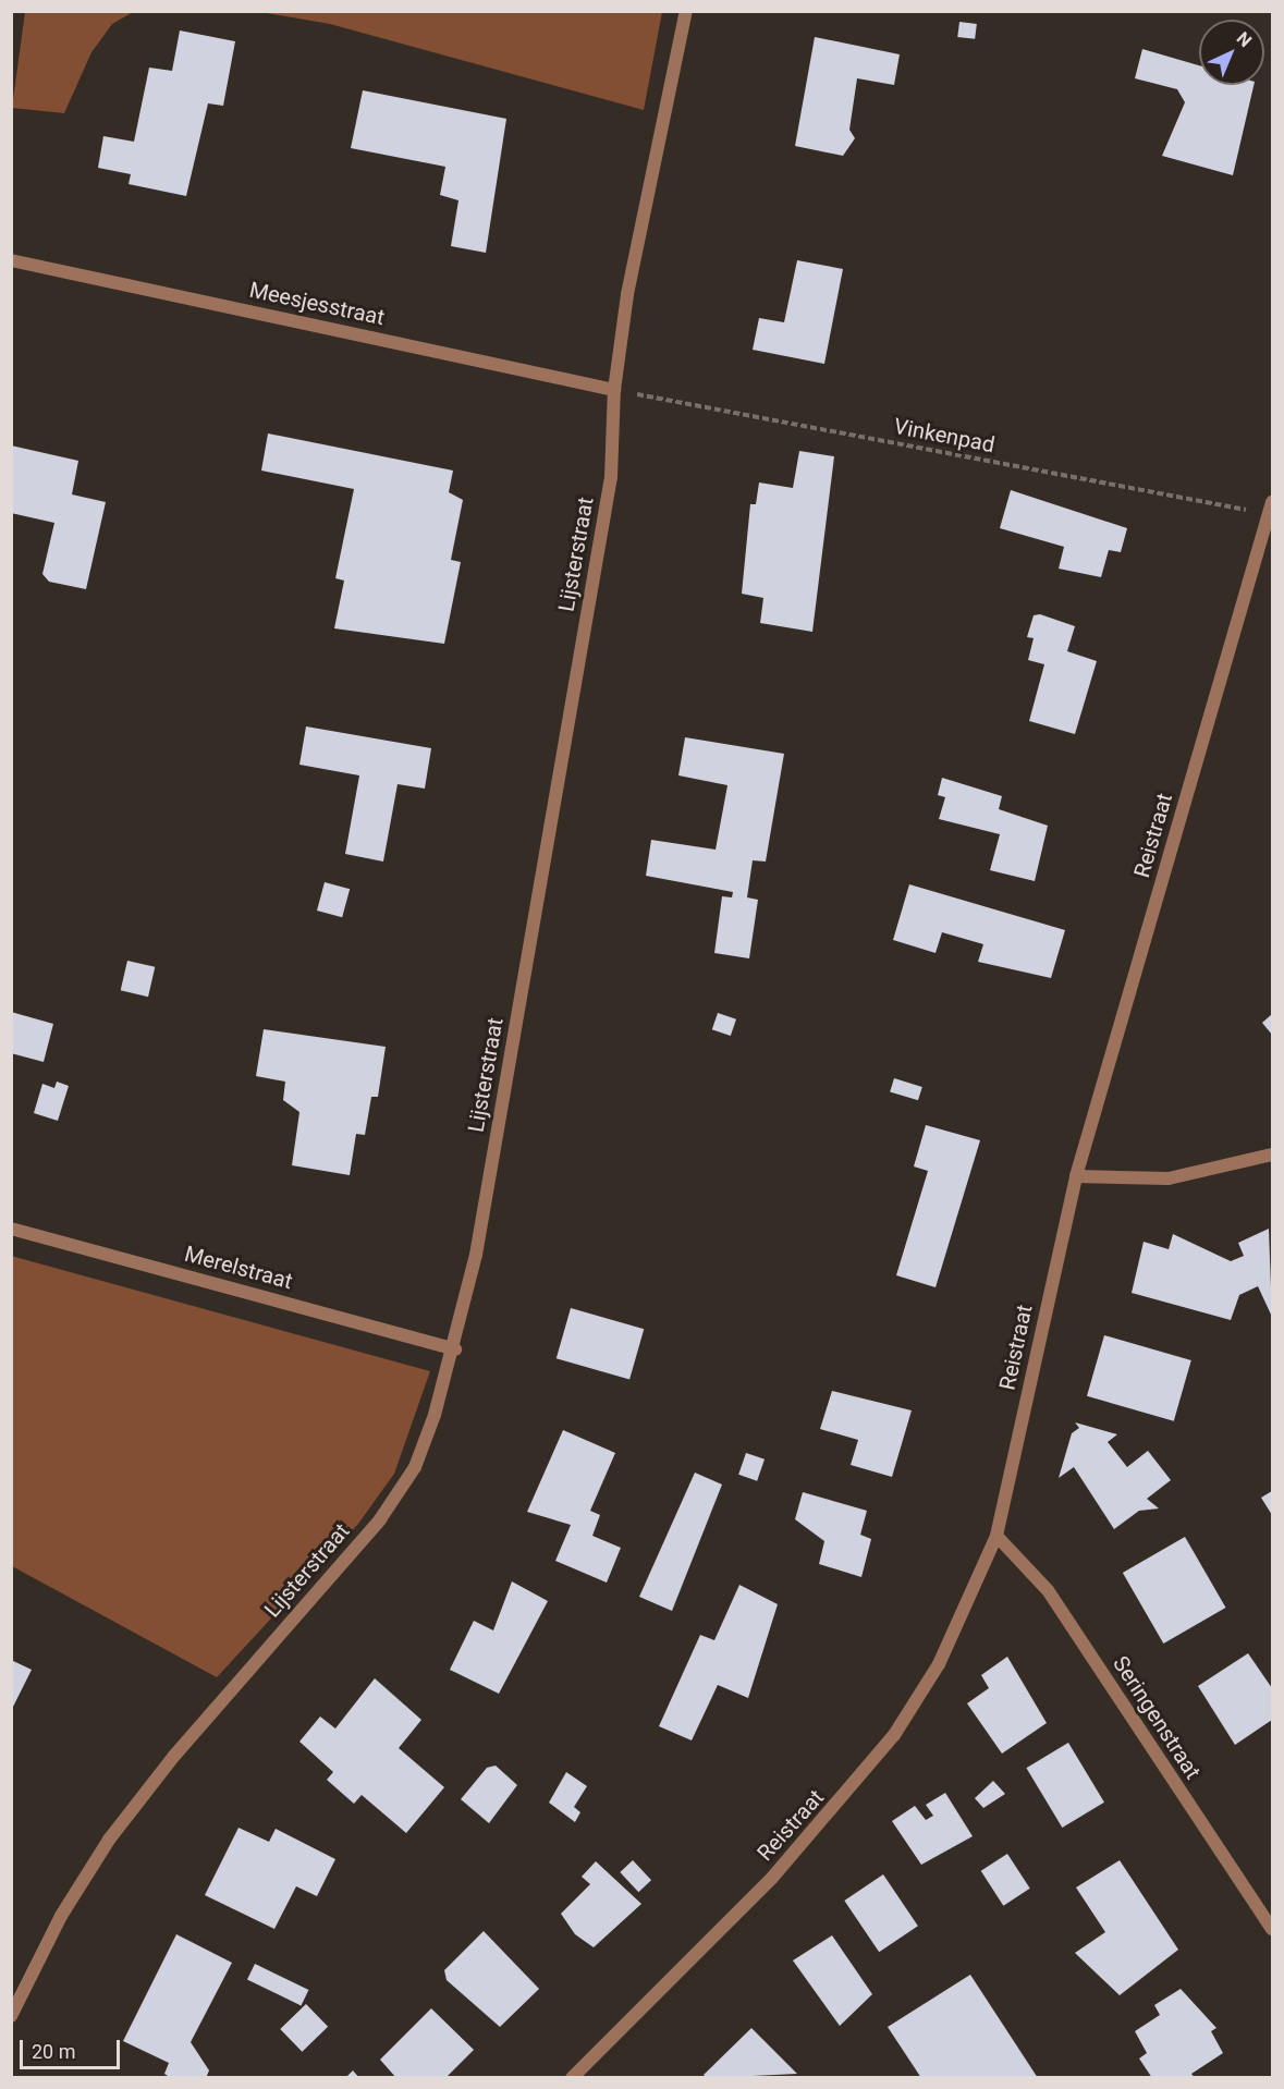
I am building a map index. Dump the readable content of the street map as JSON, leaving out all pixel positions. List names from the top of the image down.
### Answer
{
  "streets": {
    "street": [
      "Meesjesstraat",
      "Lijsterstraat",
      "Reistraat",
      "Merelstraat",
      "Seringenstraat"
    ],
    "path": ["Vinkenpad"]
  },
  "crossings": [
    ["Meesjesstraat", "Vinkenpad"],
    ["Meesjesstraat", "Lijsterstraat"],
    ["Vinkenpad", "Lijsterstraat"],
    ["Vinkenpad", "Reistraat"],
    ["Lijsterstraat", "Merelstraat"],
    ["Reistraat", "Seringenstraat"]
  ],
  "scale_bar": "20 m",
  "north": "top right"
}
